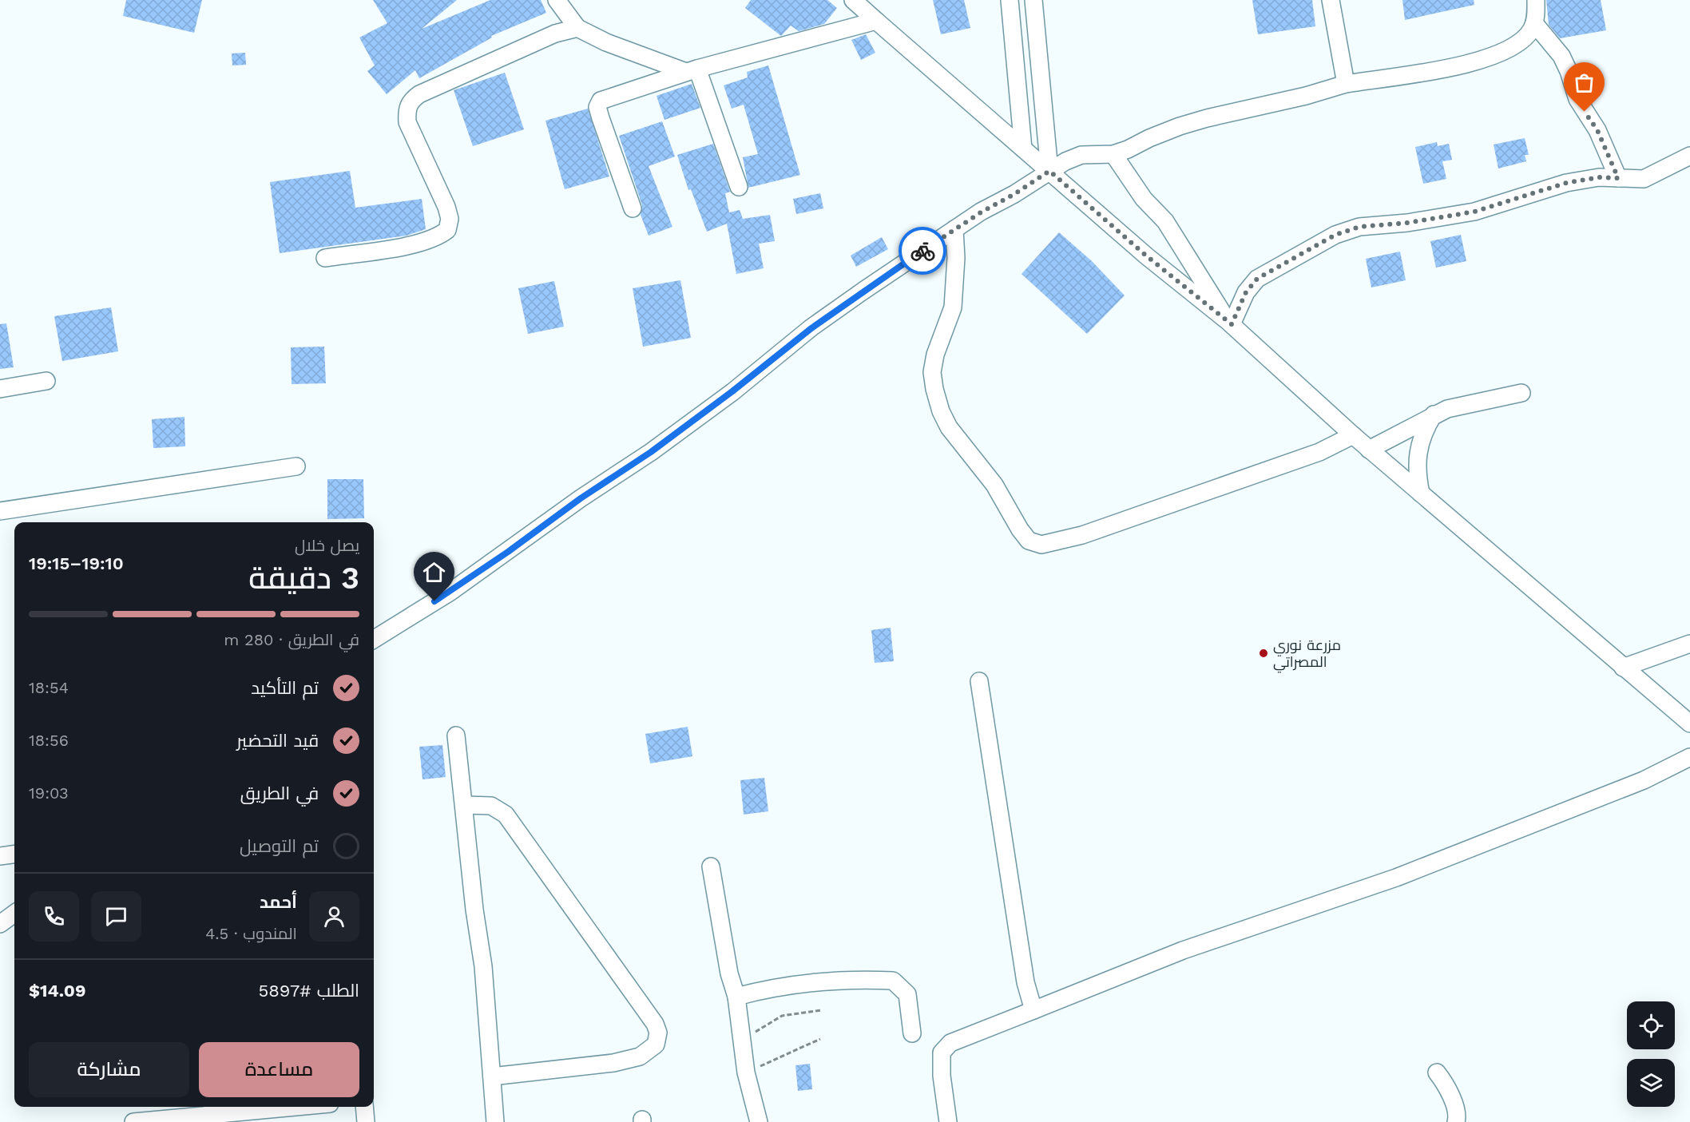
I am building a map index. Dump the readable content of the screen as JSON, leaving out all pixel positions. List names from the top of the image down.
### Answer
{
  "places": ["مزرعة نوري المصراتي"],
  "page": {
    "heading": ["3 دقيقة", "يصل خلال", "19:10–19:15"],
    "panel": [
      "أحمد",
      "المندوب · 4.5",
      "الطلب #5897",
      "$14.09"
    ],
    "bar": "في الطريق · 280 m",
    "list": [
      ["تم التأكيد", "18:54"],
      ["قيد التحضير", "18:56"],
      ["في الطريق", "19:03"],
      "تم التوصيل"
    ],
    "buttons": ["مساعدة", "مشاركة"]
  }
}
